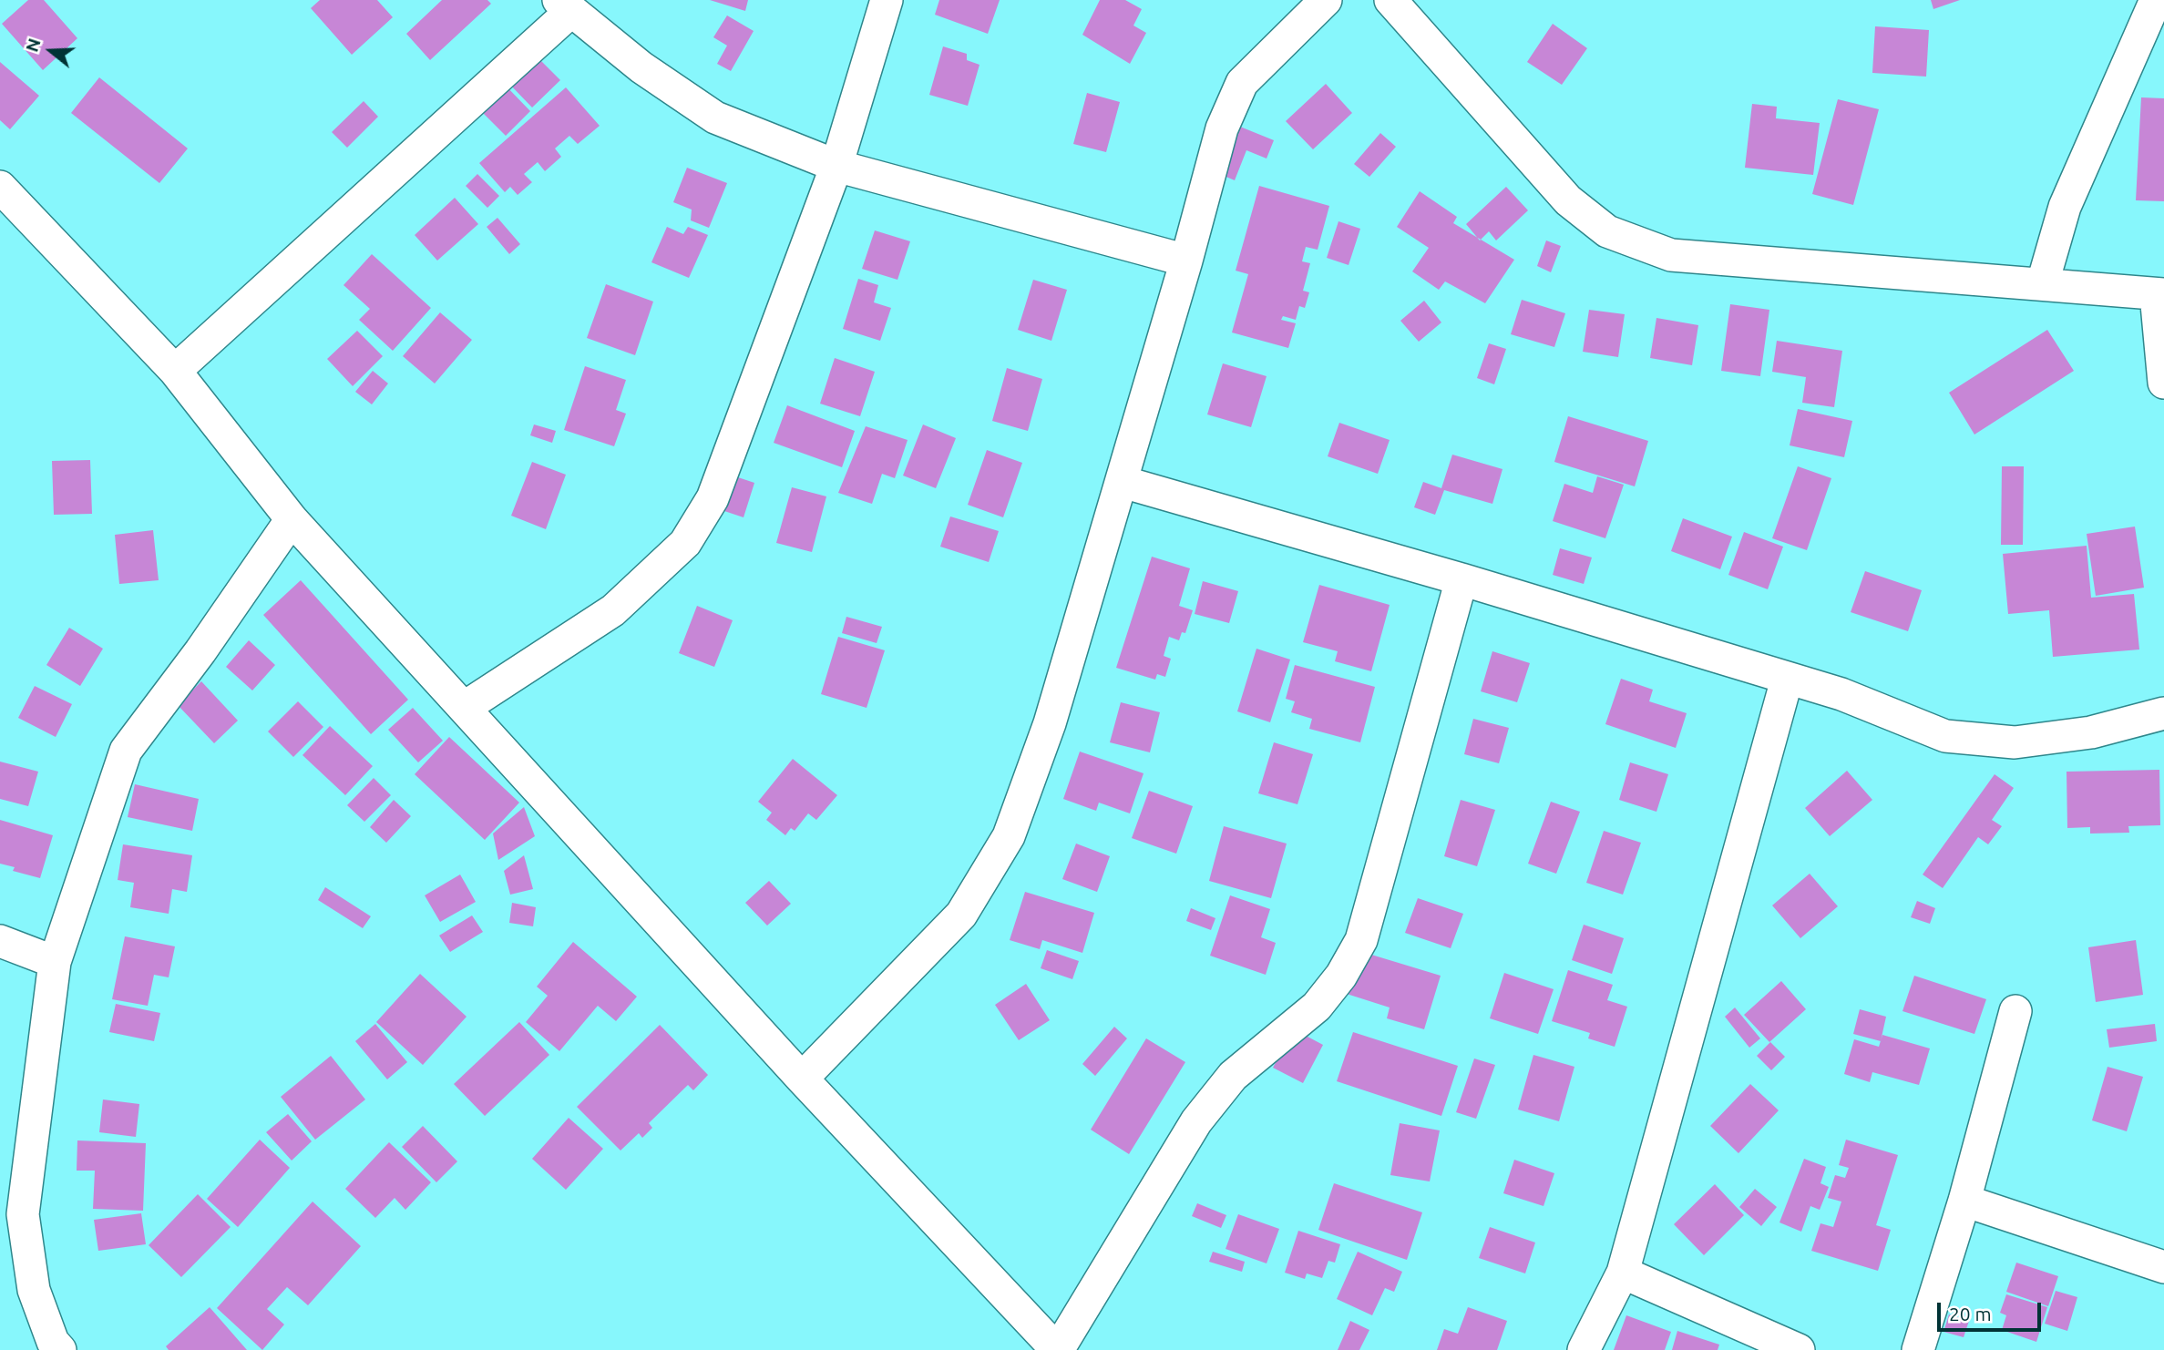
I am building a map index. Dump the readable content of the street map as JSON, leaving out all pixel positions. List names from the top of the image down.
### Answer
{
  "scale_bar": "20 m",
  "north": "left"
}
